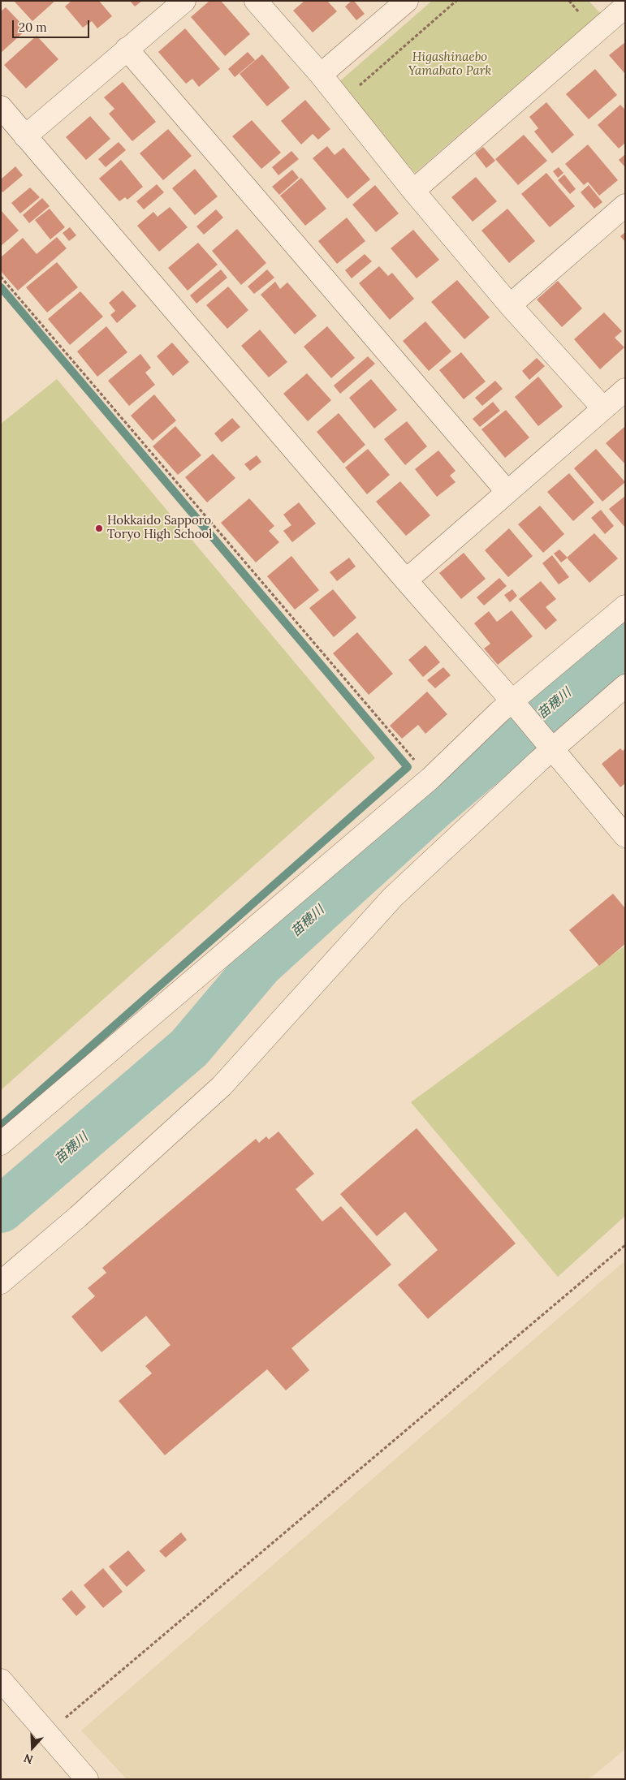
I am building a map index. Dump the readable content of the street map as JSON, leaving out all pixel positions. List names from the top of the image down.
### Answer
{
  "water": ["苗穂川"],
  "parks": ["Higashinaebo Yamabato Park"],
  "places": ["Hokkaido Sapporo Toryo High School"],
  "scale_bar": "20 m",
  "north": "bottom"
}
